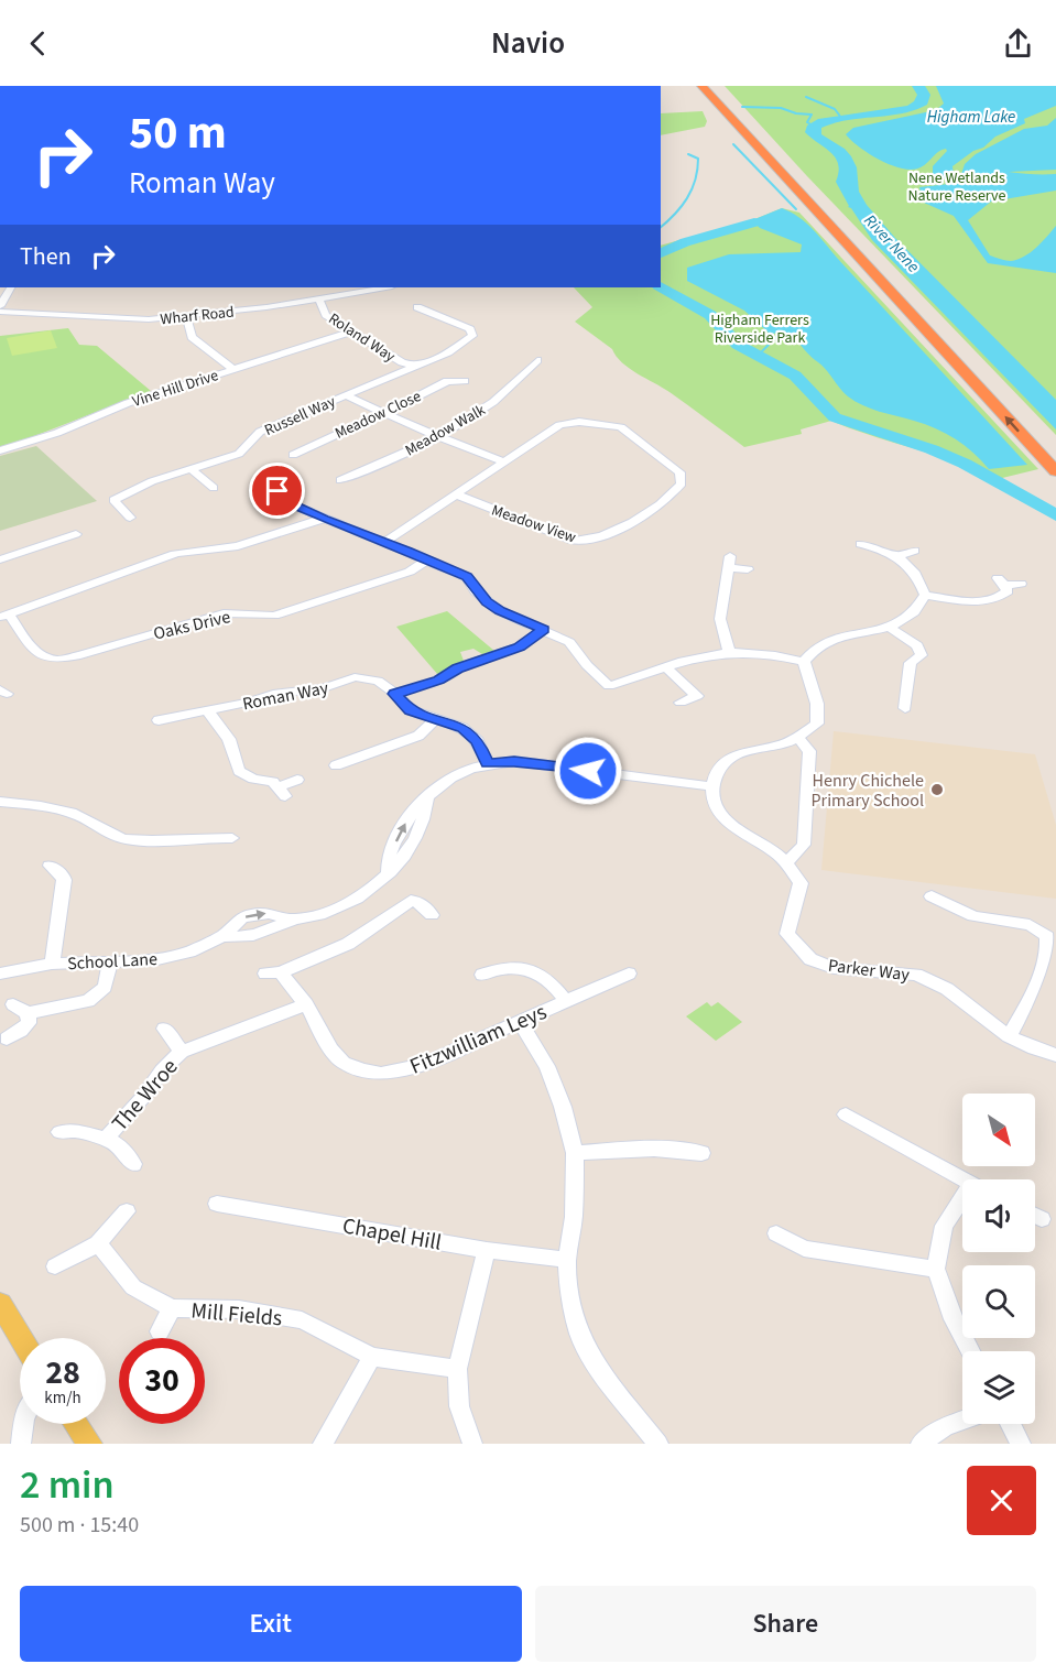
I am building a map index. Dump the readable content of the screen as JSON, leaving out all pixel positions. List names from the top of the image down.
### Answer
{
  "streets": {
    "street": [
      "Wharf Road",
      "Roland Way",
      "Vine Hill Drive",
      "Meadow Close",
      "Russell Way",
      "Meadow Walk",
      "Meadow View",
      "Oaks Drive",
      "Roman Way",
      "School Lane",
      "Parker Way",
      "Fitzwilliam Leys",
      "The Wroe",
      "Chapel Hill",
      "Mill Fields"
    ]
  },
  "crossings": [
    ["Wharf Road", "Roland Way"],
    ["Roland Way", "Vine Hill Drive"],
    ["Roland Way", "Russell Way"],
    ["Fitzwilliam Leys", "The Wroe"]
  ],
  "water": ["Higham Lake", "River Nene"],
  "parks": ["Nene Wetlands Nature Reserve", "Higham Ferrers Riverside Park"],
  "places": ["Henry Chichele Primary School"],
  "north": "bottom right",
  "page": {
    "header": "Navio",
    "turn": ["50 m", "Roman Way"],
    "then": "Then",
    "speed": "28 km/h",
    "limit": "30",
    "heading": ["2 min", "500 m · 15:40"],
    "buttons": ["Exit", "Share"]
  }
}
